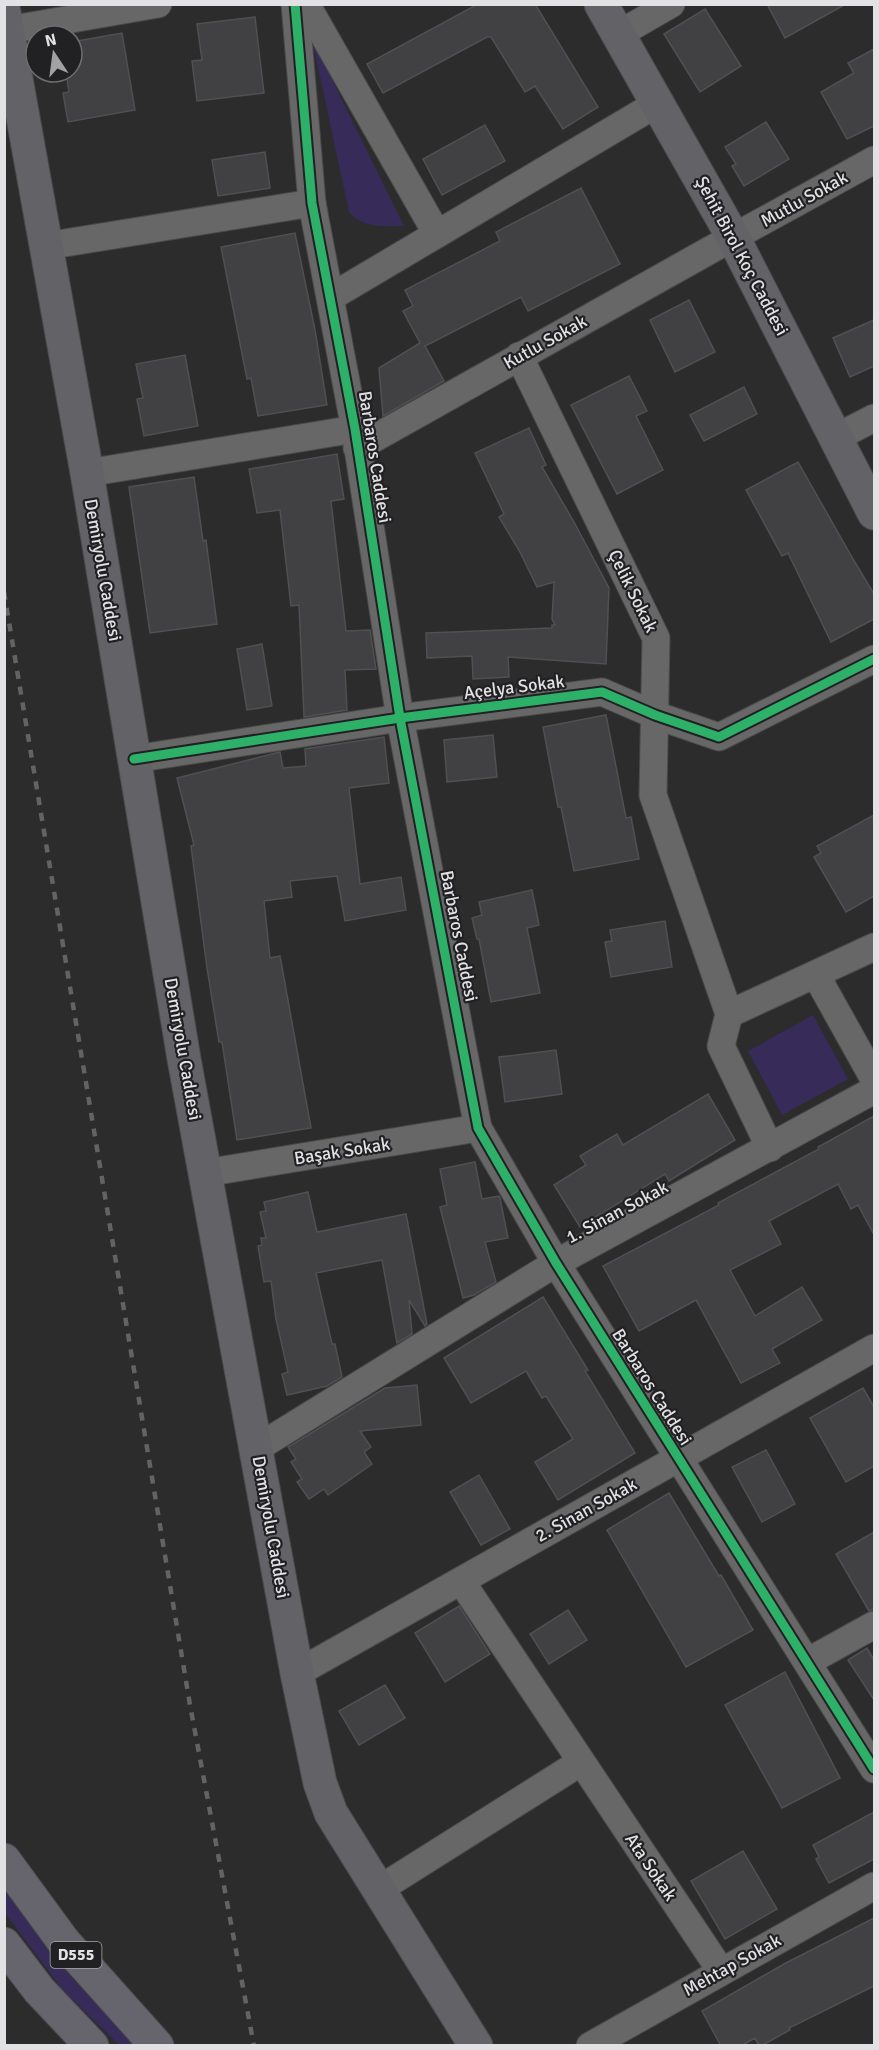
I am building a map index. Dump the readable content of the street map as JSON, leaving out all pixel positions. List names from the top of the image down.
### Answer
{
  "streets": {
    "highway": ["D555"],
    "main road": ["Şehit Birol Koç Caddesi", "Demiryolu Caddesi"],
    "street": [
      "Mutlu Sokak",
      "Kutlu Sokak",
      "Barbaros Caddesi",
      "Çelik Sokak",
      "Açelya Sokak",
      "Başak Sokak",
      "1. Sinan Sokak",
      "2. Sinan Sokak",
      "Ata Sokak",
      "Mehtap Sokak"
    ]
  },
  "crossings": [
    ["Mutlu Sokak", "Şehit Birol Koç Caddesi"],
    ["Mutlu Sokak", "Kutlu Sokak"],
    ["Şehit Birol Koç Caddesi", "Kutlu Sokak"],
    ["Kutlu Sokak", "Barbaros Caddesi"],
    ["Kutlu Sokak", "Çelik Sokak"],
    ["Barbaros Caddesi", "Açelya Sokak"],
    ["Barbaros Caddesi", "Başak Sokak"],
    ["Barbaros Caddesi", "1. Sinan Sokak"],
    ["Barbaros Caddesi", "2. Sinan Sokak"],
    ["Demiryolu Caddesi", "Açelya Sokak"],
    ["Demiryolu Caddesi", "Başak Sokak"],
    ["Demiryolu Caddesi", "1. Sinan Sokak"],
    ["Demiryolu Caddesi", "2. Sinan Sokak"],
    ["Çelik Sokak", "Açelya Sokak"],
    ["2. Sinan Sokak", "Ata Sokak"],
    ["Ata Sokak", "Mehtap Sokak"]
  ],
  "north": "top"
}
